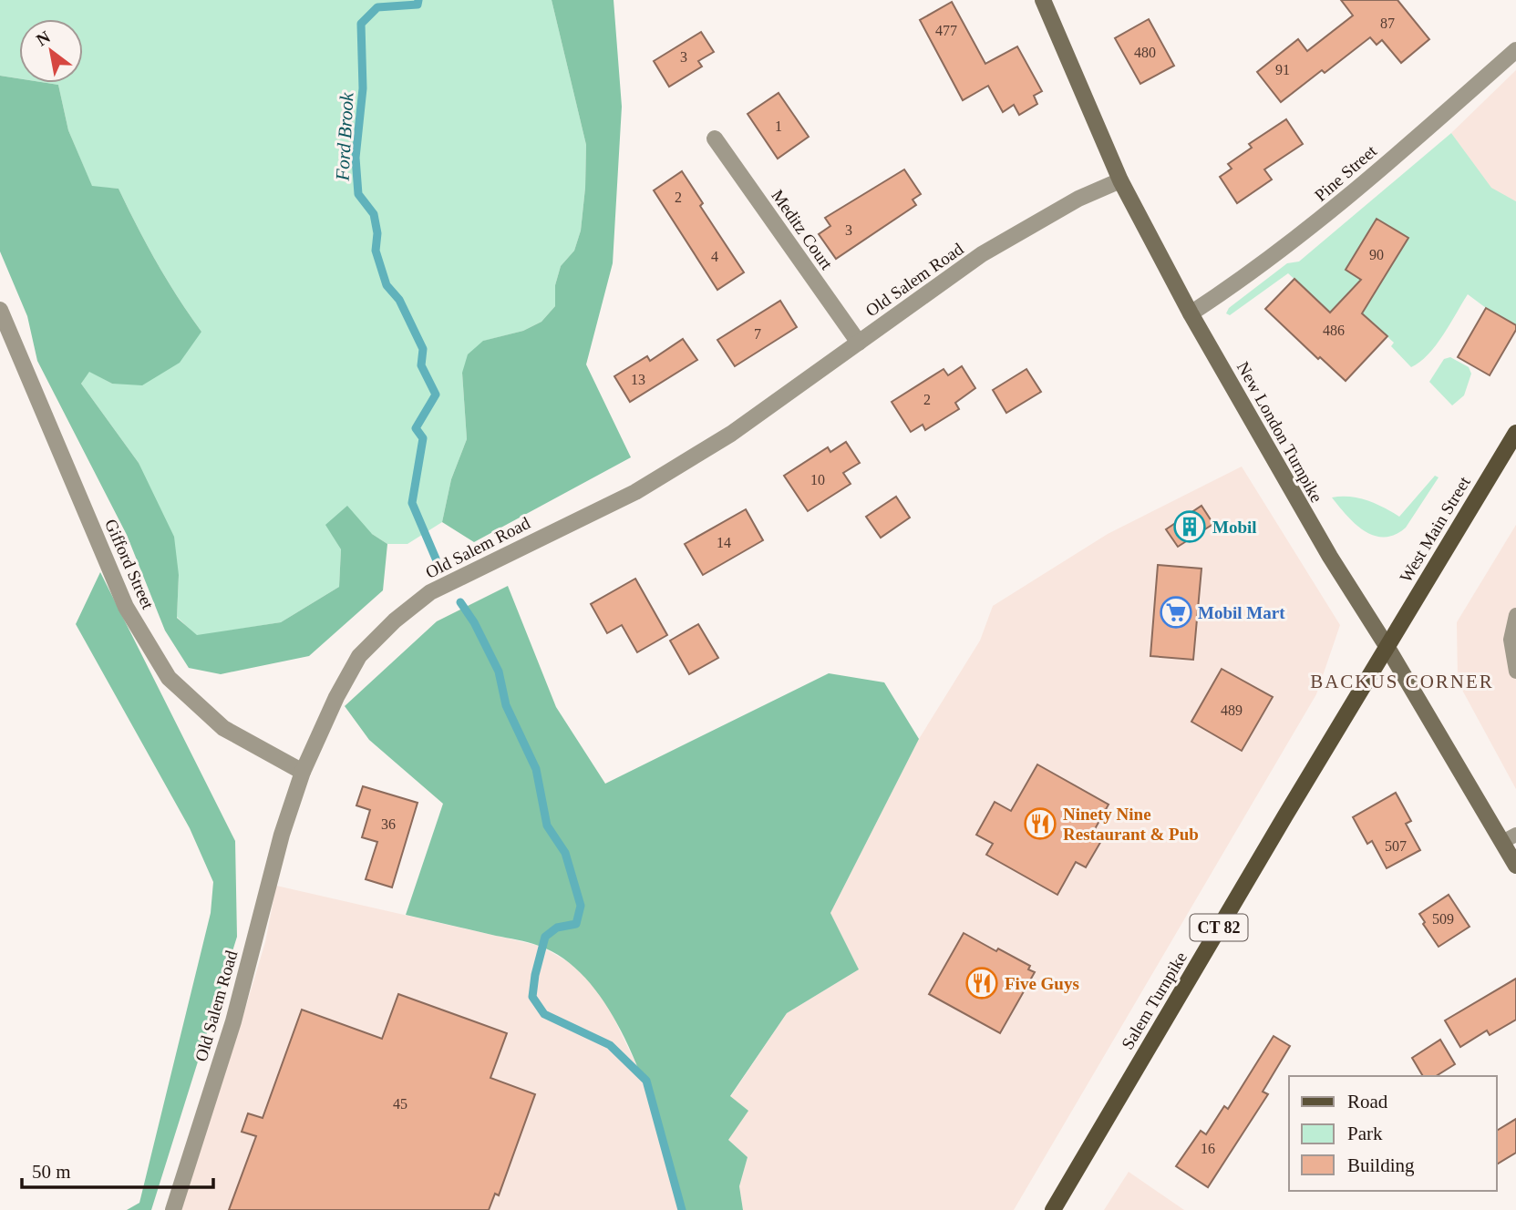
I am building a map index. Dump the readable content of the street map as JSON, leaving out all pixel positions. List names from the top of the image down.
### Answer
{
  "streets": {
    "main road": [
      "New London Turnpike",
      "West Main Street",
      "CT 82",
      "Salem Turnpike"
    ],
    "street": [
      "Pine Street",
      "Meditz Court",
      "Old Salem Road",
      "Gifford Street"
    ]
  },
  "crossings": [
    ["Pine Street", "New London Turnpike"],
    ["Meditz Court", "Old Salem Road"],
    ["Old Salem Road", "New London Turnpike"],
    ["Old Salem Road", "Gifford Street"],
    ["New London Turnpike", "West Main Street"],
    ["New London Turnpike", "Salem Turnpike"],
    ["West Main Street", "Salem Turnpike"]
  ],
  "districts": ["BACKUS CORNER"],
  "water": ["Ford Brook"],
  "places": {
    "building": ["Mobil"],
    "supermarket": ["Mobil Mart"],
    "restaurant": ["Ninety Nine Restaurant & Pub", "Five Guys"]
  },
  "house_numbers": [
    "87",
    "477",
    "480",
    "3",
    "91",
    "1",
    "2",
    "3",
    "90",
    "4",
    "486",
    "7",
    "13",
    "2",
    "10",
    "14",
    "489",
    "36",
    "507",
    "509",
    "45",
    "16"
  ],
  "legend": ["Road", "Park", "Building"],
  "scale_bar": "50 m",
  "north": "top left"
}
